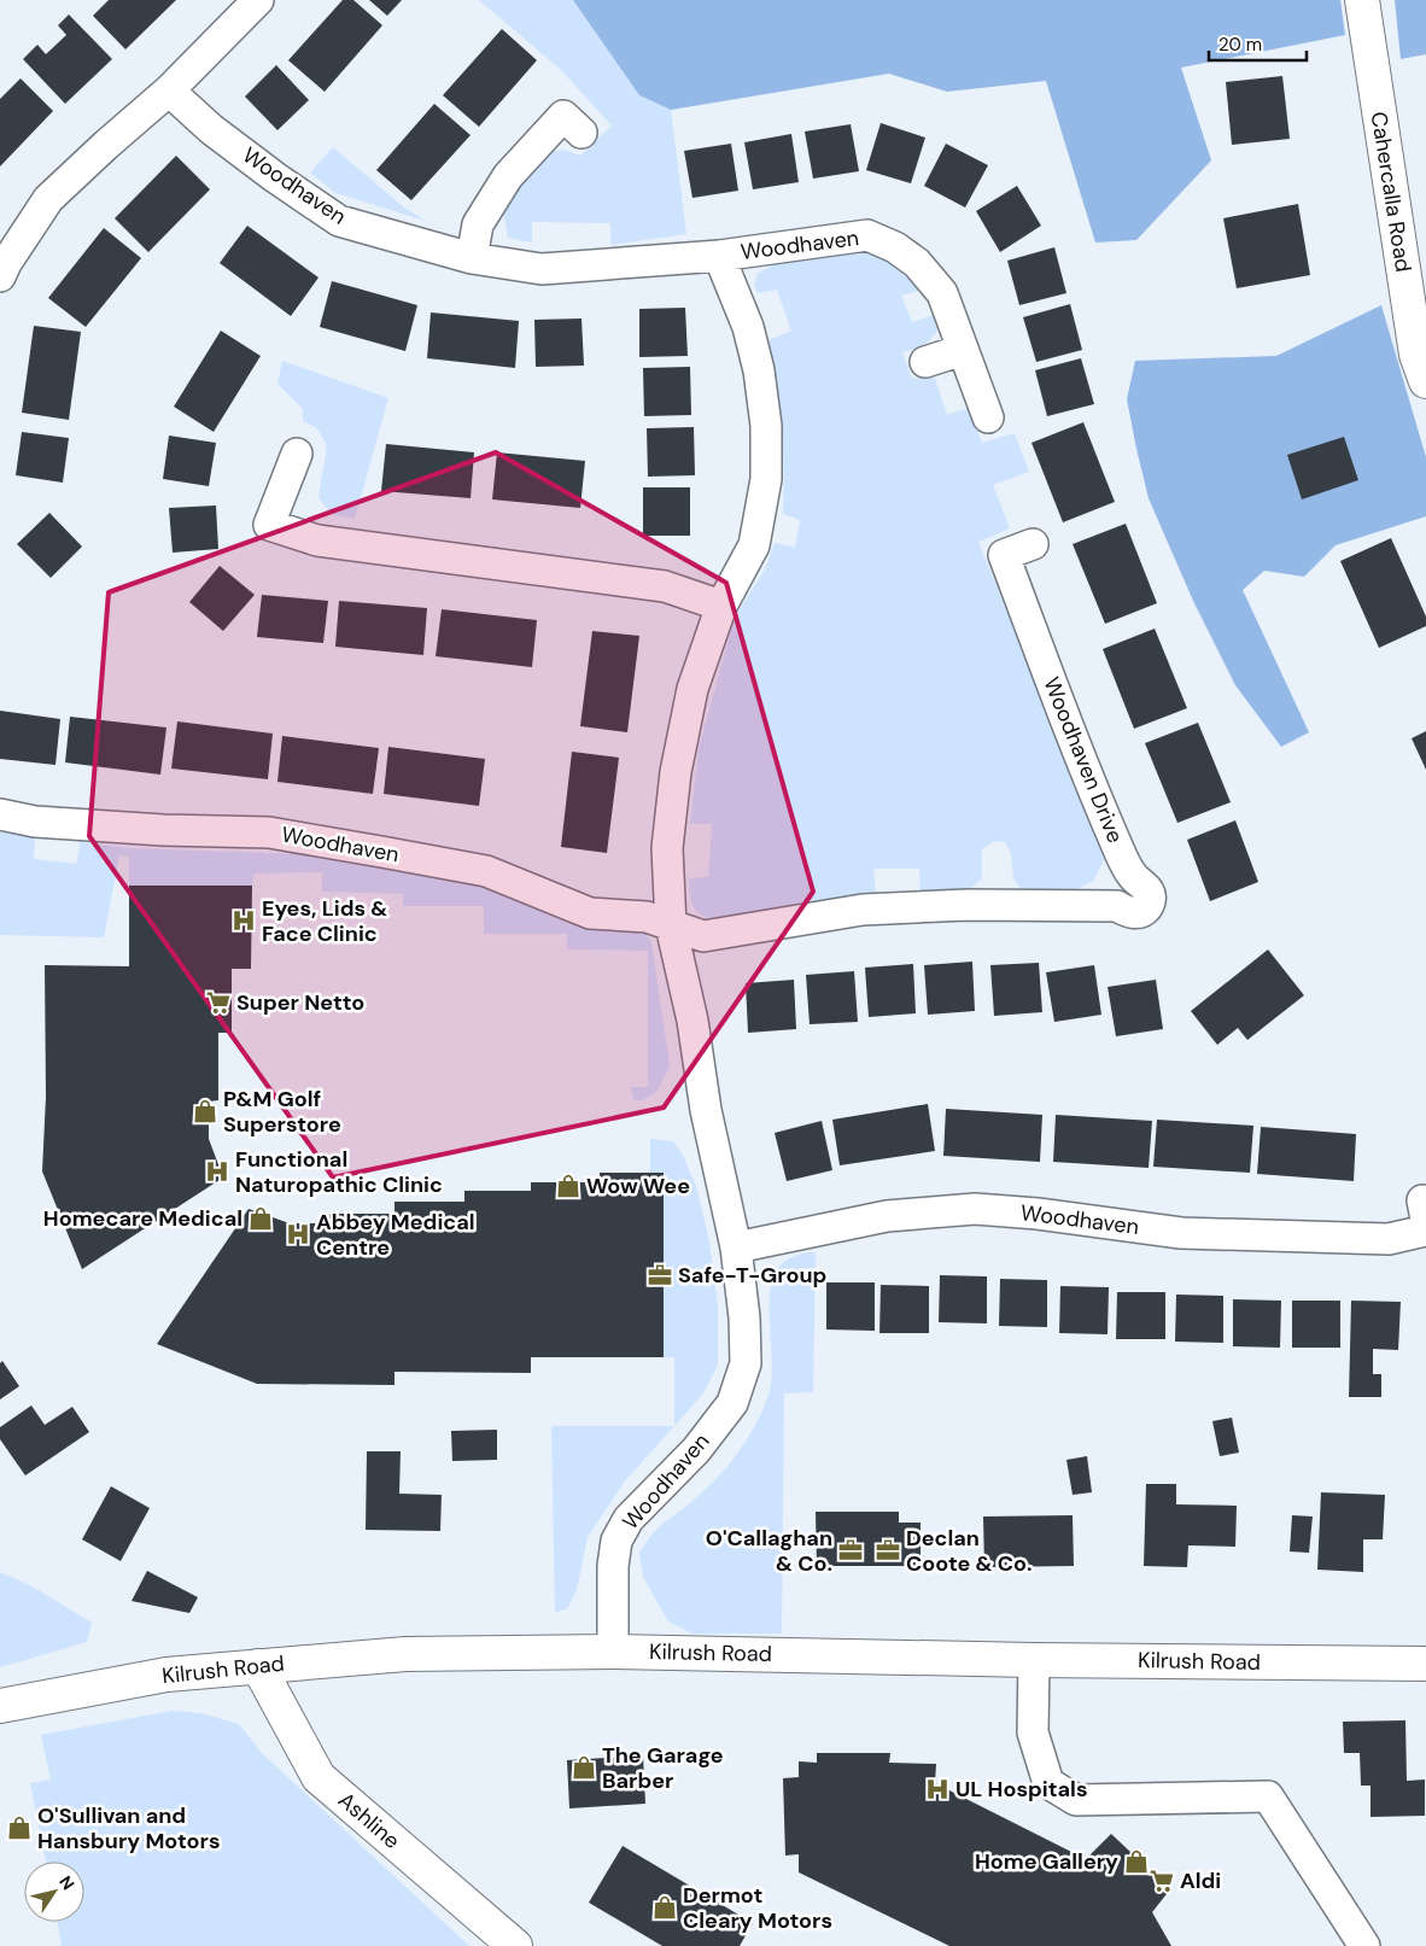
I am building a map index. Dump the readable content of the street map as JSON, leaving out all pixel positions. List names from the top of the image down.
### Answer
{
  "streets": {
    "main road": ["Cahercalla Road", "Kilrush Road", "Ashline"],
    "street": ["Woodhaven", "Woodhaven Drive"]
  },
  "crossings": [
    ["Woodhaven", "Woodhaven Drive"],
    ["Woodhaven", "Kilrush Road"],
    ["Kilrush Road", "Ashline"]
  ],
  "places": {
    "hospital": [
      "Eyes, Lids & Face Clinic",
      "Functional Naturopathic Clinic",
      "Abbey Medical Centre",
      "UL Hospitals"
    ],
    "supermarket": ["Super Netto", "Aldi"],
    "shop": [
      "P&M Golf Superstore",
      "Wow Wee",
      "Homecare Medical",
      "The Garage Barber",
      "O'Sullivan and Hansbury Motors",
      "Home Gallery",
      "Dermot Cleary Motors"
    ],
    "office": ["Safe-T-Group", "O'Callaghan & Co.", "Declan Coote & Co."]
  },
  "scale_bar": "20 m",
  "north": "top right"
}
